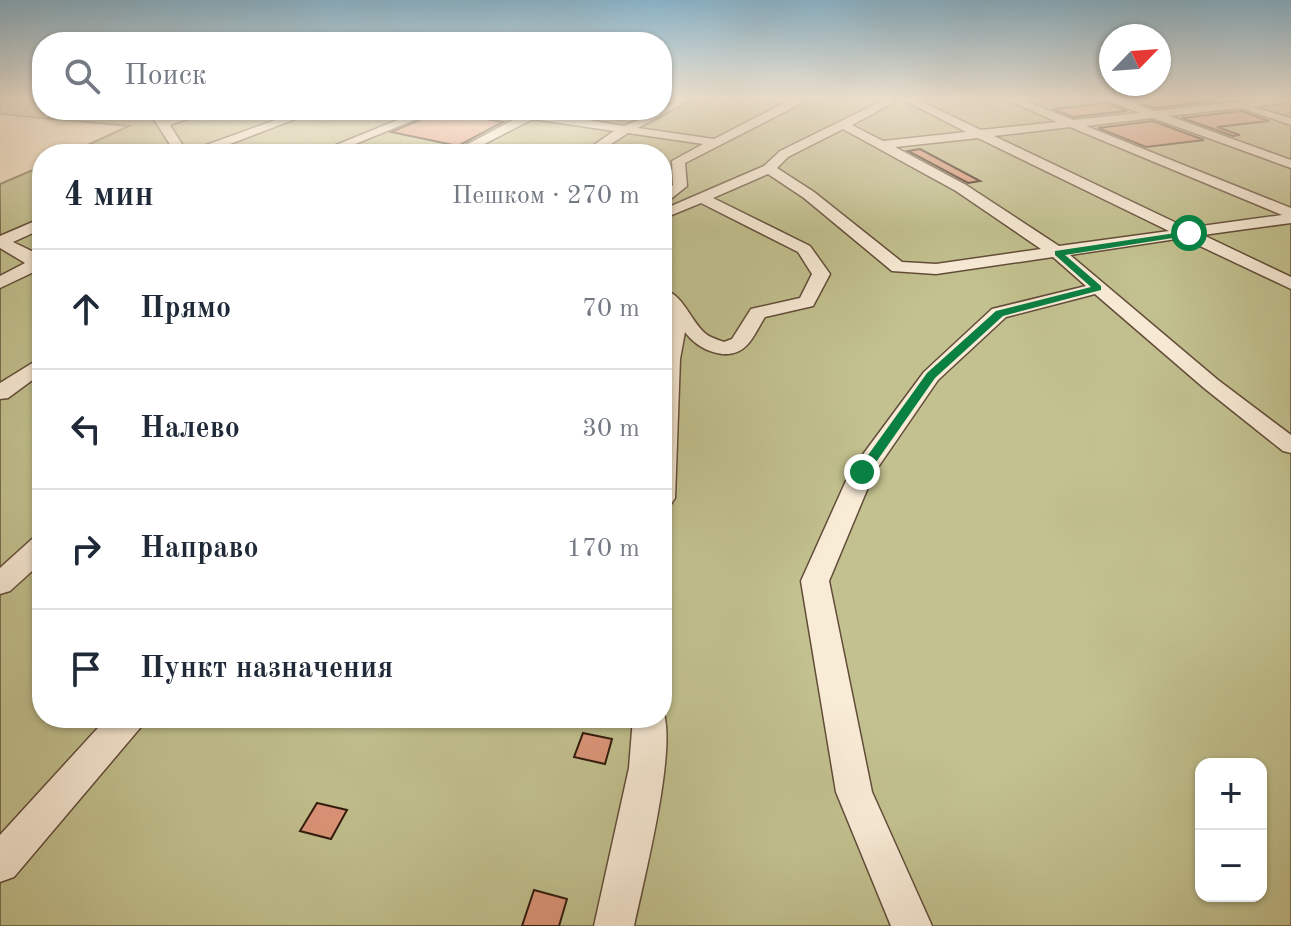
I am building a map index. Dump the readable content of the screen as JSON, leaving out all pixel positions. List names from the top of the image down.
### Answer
{
  "north": "top right",
  "page": {
    "search": "Поиск",
    "heading": ["4 мин", "Пешком · 270 m"],
    "list": [
      ["Прямо", "70 m"],
      ["Налево", "30 m"],
      ["Направо", "170 m"],
      "Пункт назначения"
    ],
    "map_buttons": ["+", "−"]
  }
}
